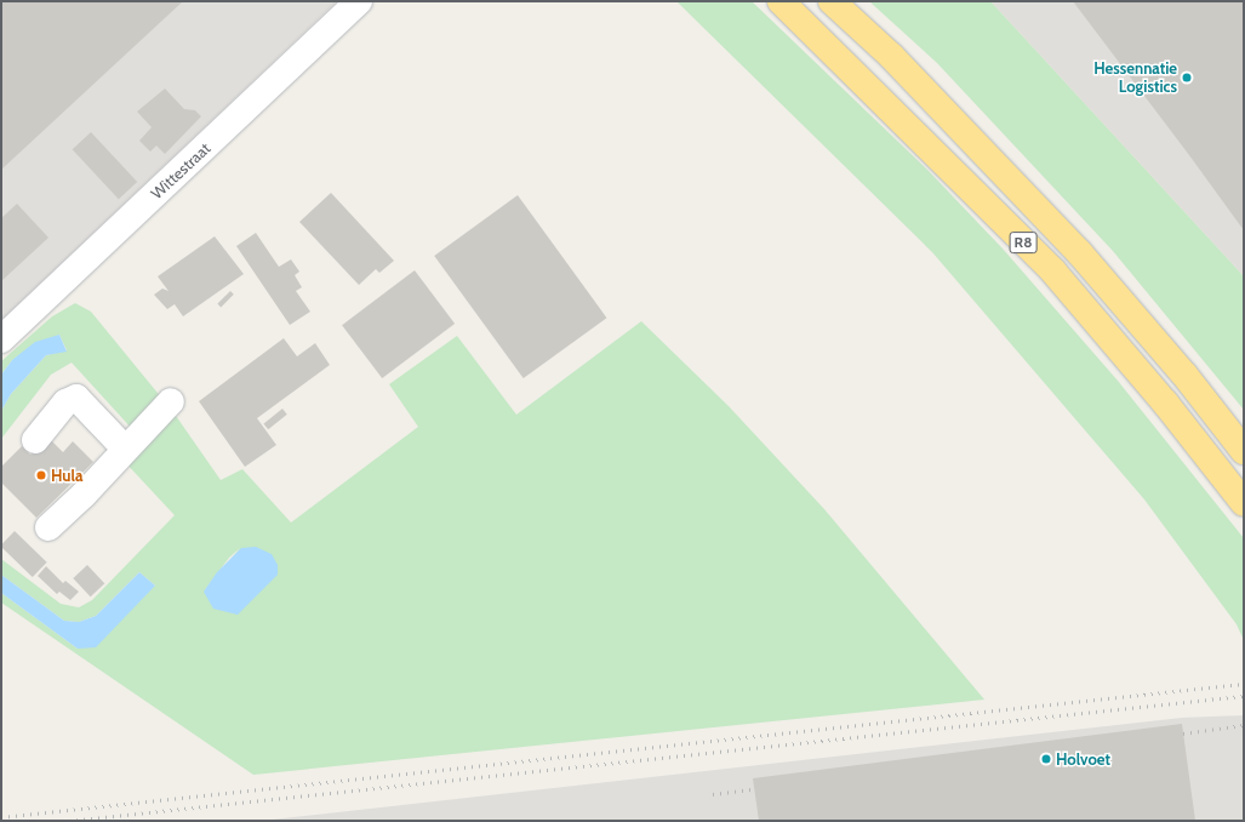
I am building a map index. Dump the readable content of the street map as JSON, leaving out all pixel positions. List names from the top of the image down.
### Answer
{
  "streets": {
    "highway": ["R8"],
    "street": ["Wittestraat"]
  },
  "places": ["Hessennatie Logistics", "Hula", "Holvoet"]
}
